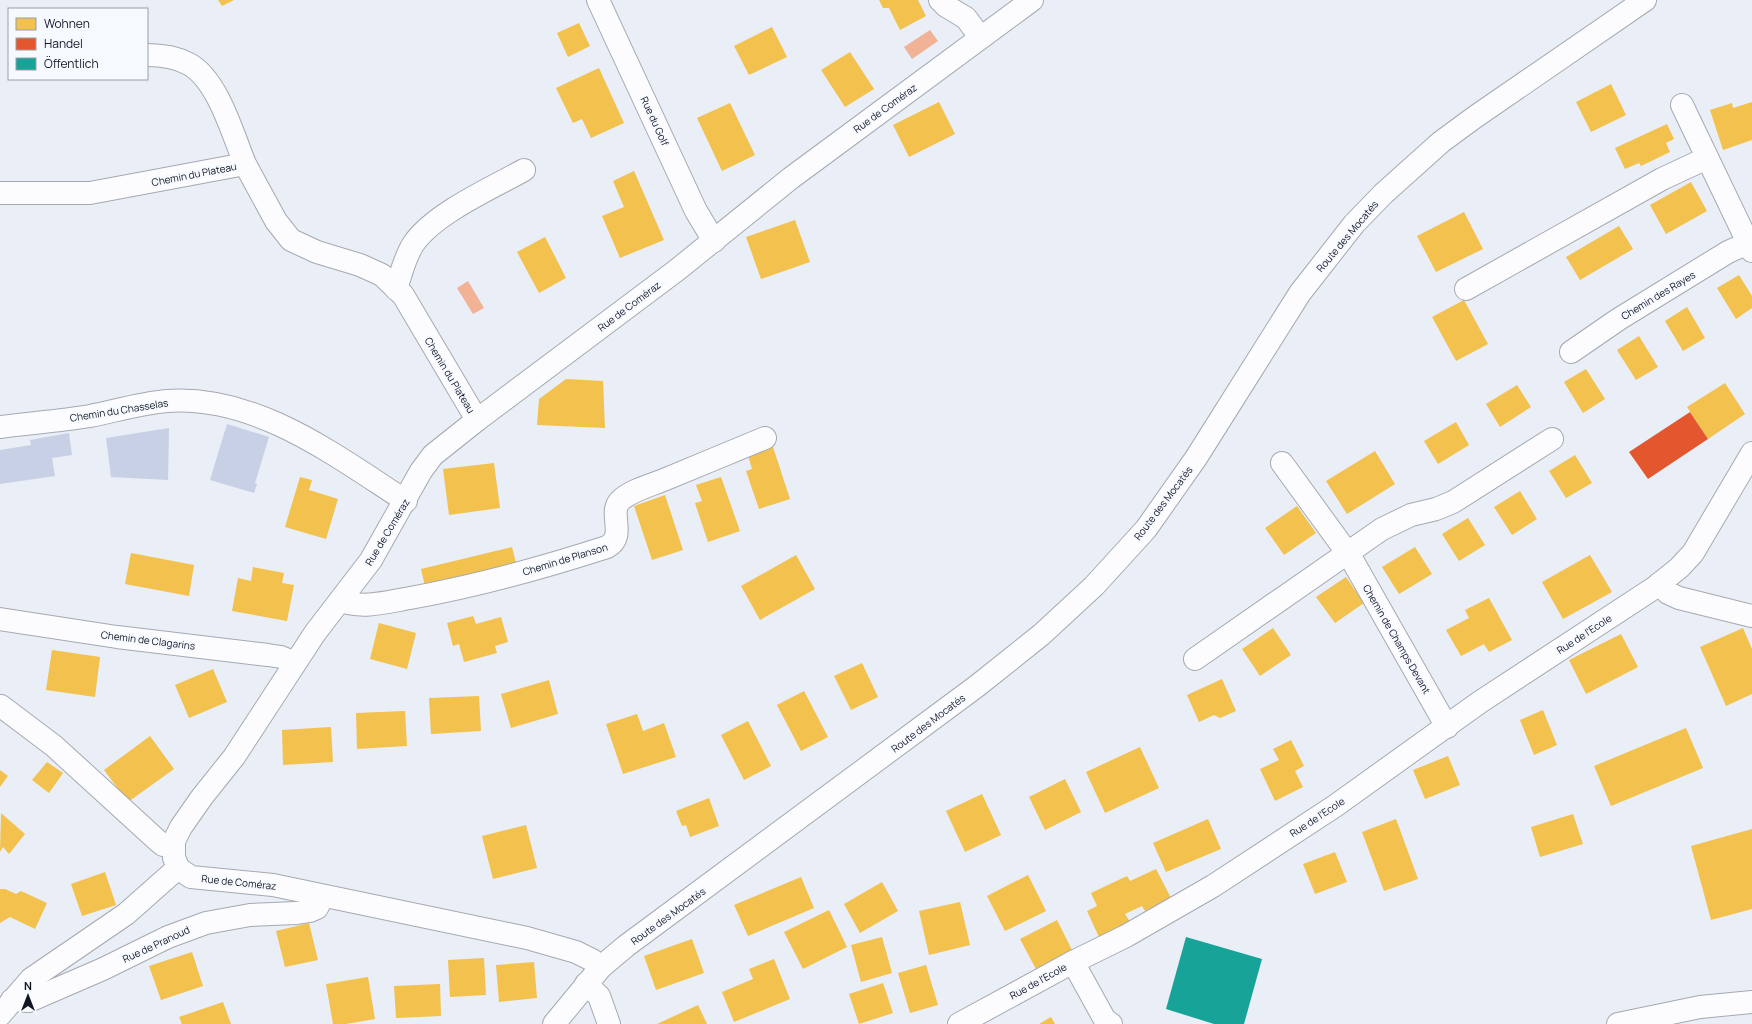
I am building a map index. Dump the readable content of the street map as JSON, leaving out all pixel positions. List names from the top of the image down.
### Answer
{
  "streets": {
    "street": [
      "Rue de Coméraz",
      "Rue du Golf",
      "Chemin du Plateau",
      "Route des Mocatés",
      "Chemin des Rayes",
      "Chemin du Chasselas",
      "Chemin de Planson",
      "Rue de l'Ecole",
      "Chemin de Champs Devant",
      "Chemin de Clagarins",
      "Rue de Pranoud"
    ]
  },
  "crossings": [
    ["Rue de Coméraz", "Rue du Golf"],
    ["Rue de Coméraz", "Chemin du Plateau"],
    ["Rue de Coméraz", "Route des Mocatés"],
    ["Rue de Coméraz", "Chemin du Chasselas"],
    ["Rue de Coméraz", "Chemin de Planson"],
    ["Rue de Coméraz", "Chemin de Clagarins"],
    ["Rue de Coméraz", "Rue de Pranoud"],
    ["Rue de l'Ecole", "Chemin de Champs Devant"]
  ],
  "legend": ["Wohnen", "Handel", "Öffentlich"],
  "north": "top"
}
